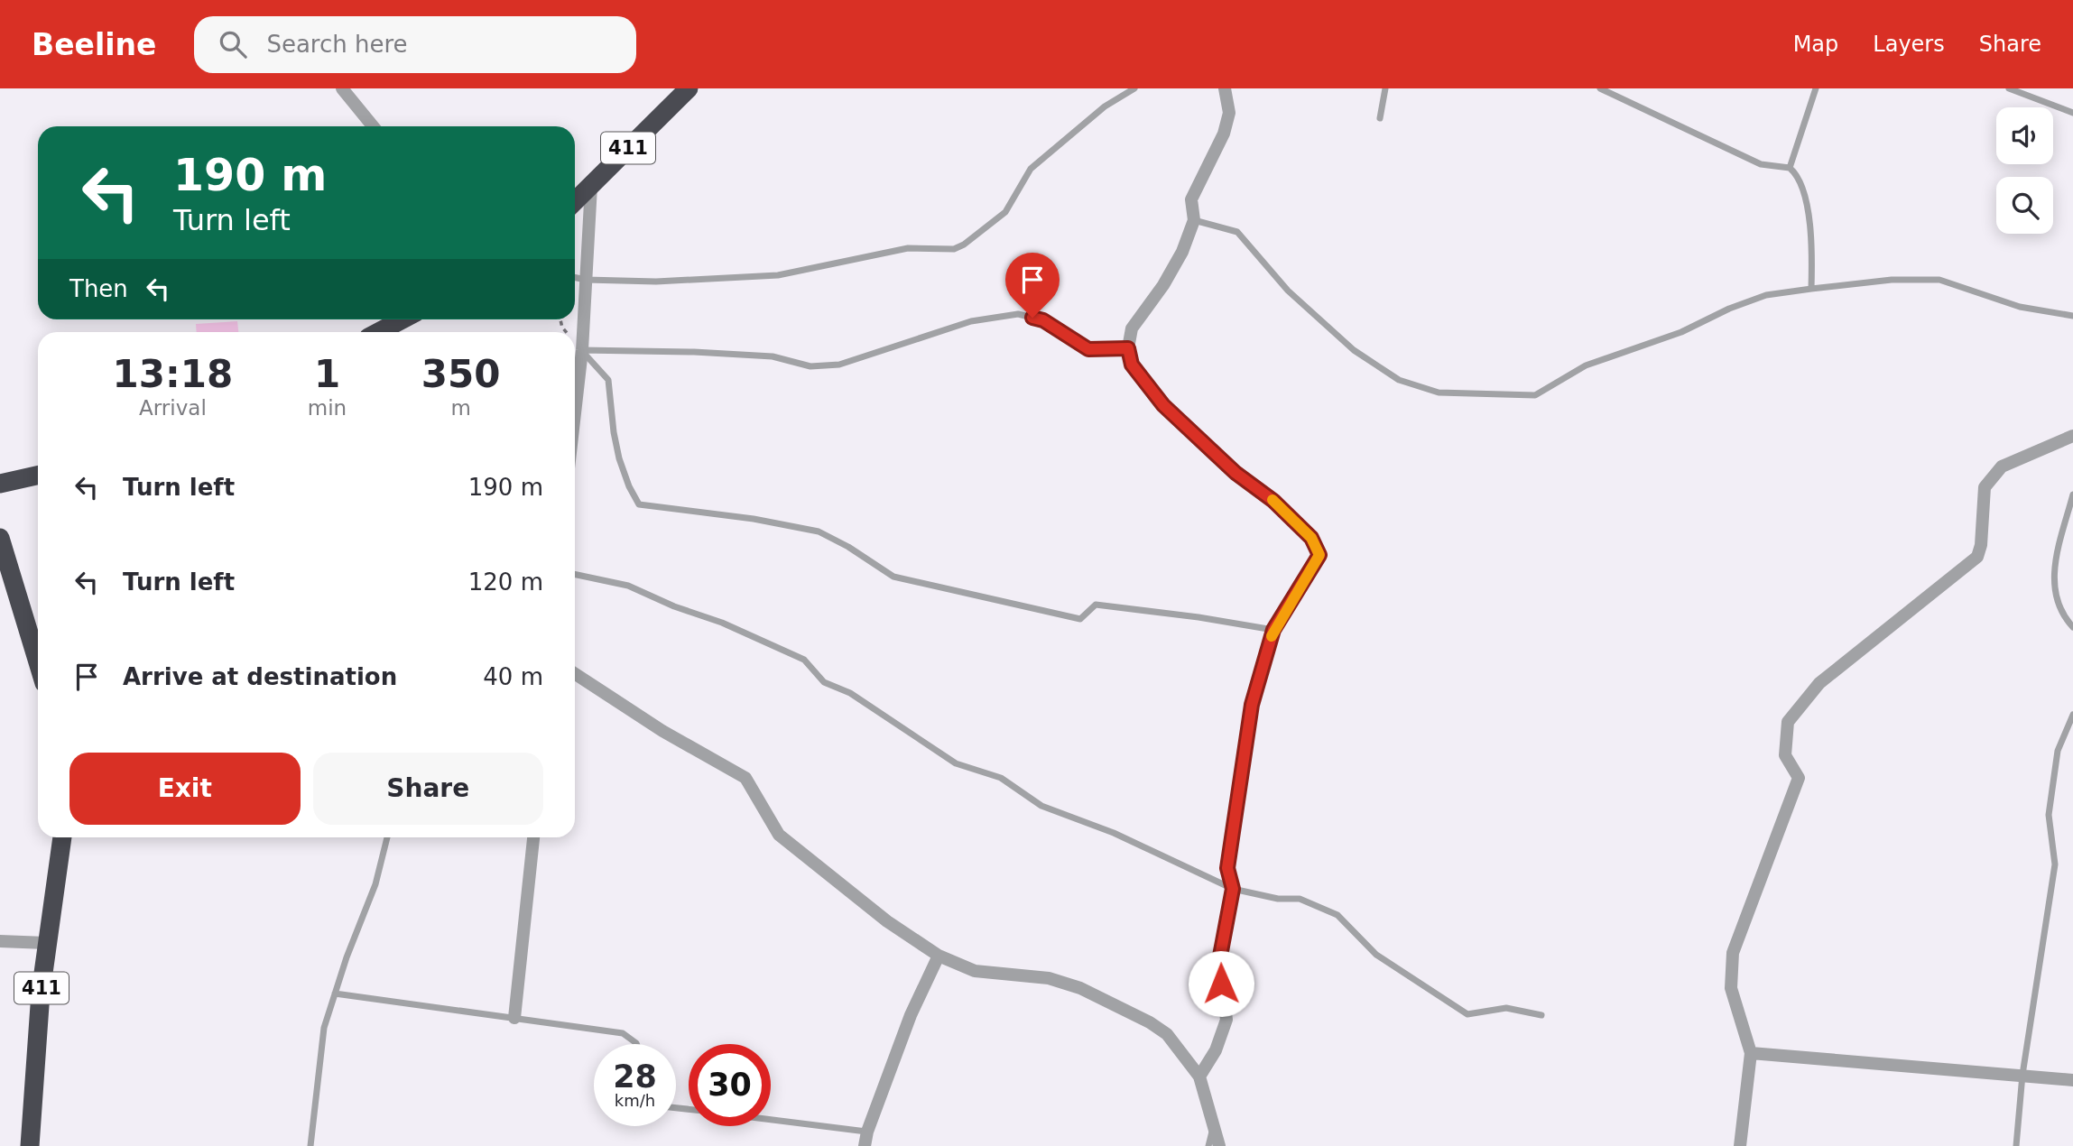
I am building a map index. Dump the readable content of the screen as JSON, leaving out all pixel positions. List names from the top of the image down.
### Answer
{
  "streets": {
    "highway": ["411"]
  },
  "page": {
    "header": "Beeline",
    "search": "Search here",
    "nav": ["Map", "Layers", "Share"],
    "turn": ["190 m", "Turn left"],
    "then": "Then",
    "eta": [
      "13:18",
      "Arrival",
      "1",
      "min",
      "350",
      "m"
    ],
    "list": [
      {
        "name": "Turn left",
        "value": "190 m"
      },
      {
        "name": "Turn left",
        "value": "120 m"
      },
      {
        "name": "Arrive at destination",
        "value": "40 m"
      }
    ],
    "buttons": ["Exit", "Share"],
    "speed": "28 km/h",
    "limit": "30"
  }
}
